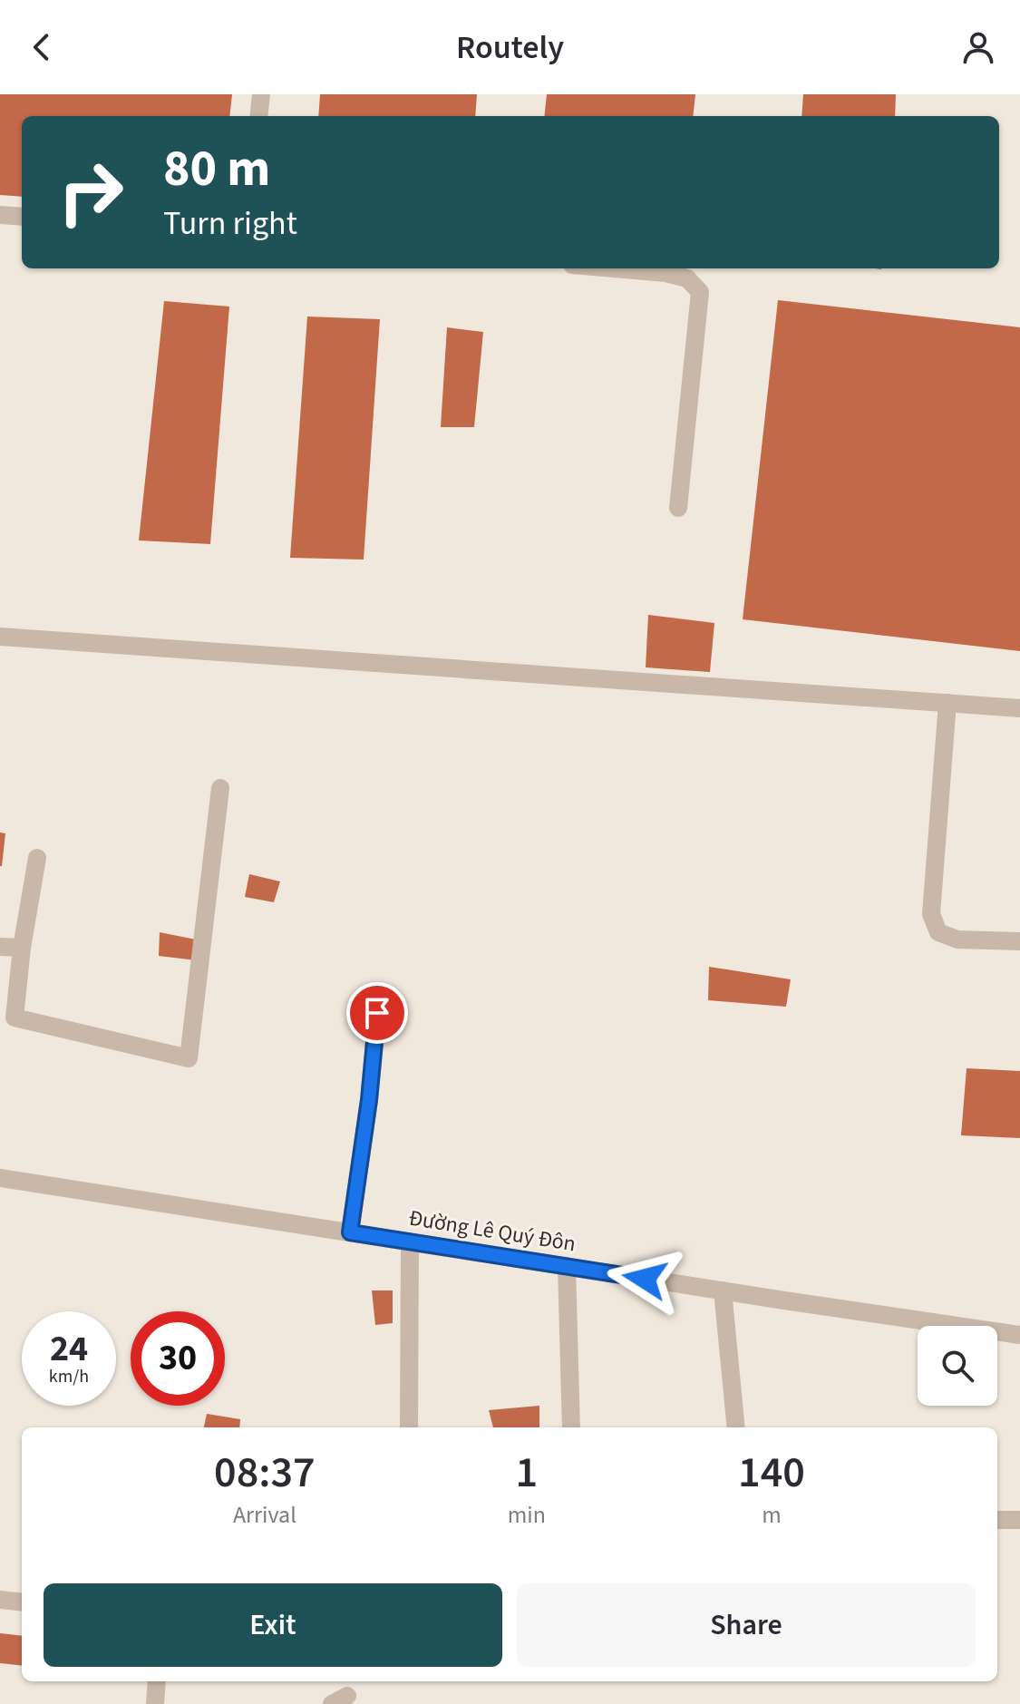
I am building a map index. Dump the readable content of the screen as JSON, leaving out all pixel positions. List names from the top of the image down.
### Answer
{
  "streets": {
    "street": ["Đường Lê Quý Đôn"]
  },
  "page": {
    "header": "Routely",
    "turn": ["80 m", "Turn right"],
    "speed": "24 km/h",
    "limit": "30",
    "eta": [
      "08:37",
      "Arrival",
      "1",
      "min",
      "140",
      "m"
    ],
    "buttons": ["Exit", "Share"]
  }
}
